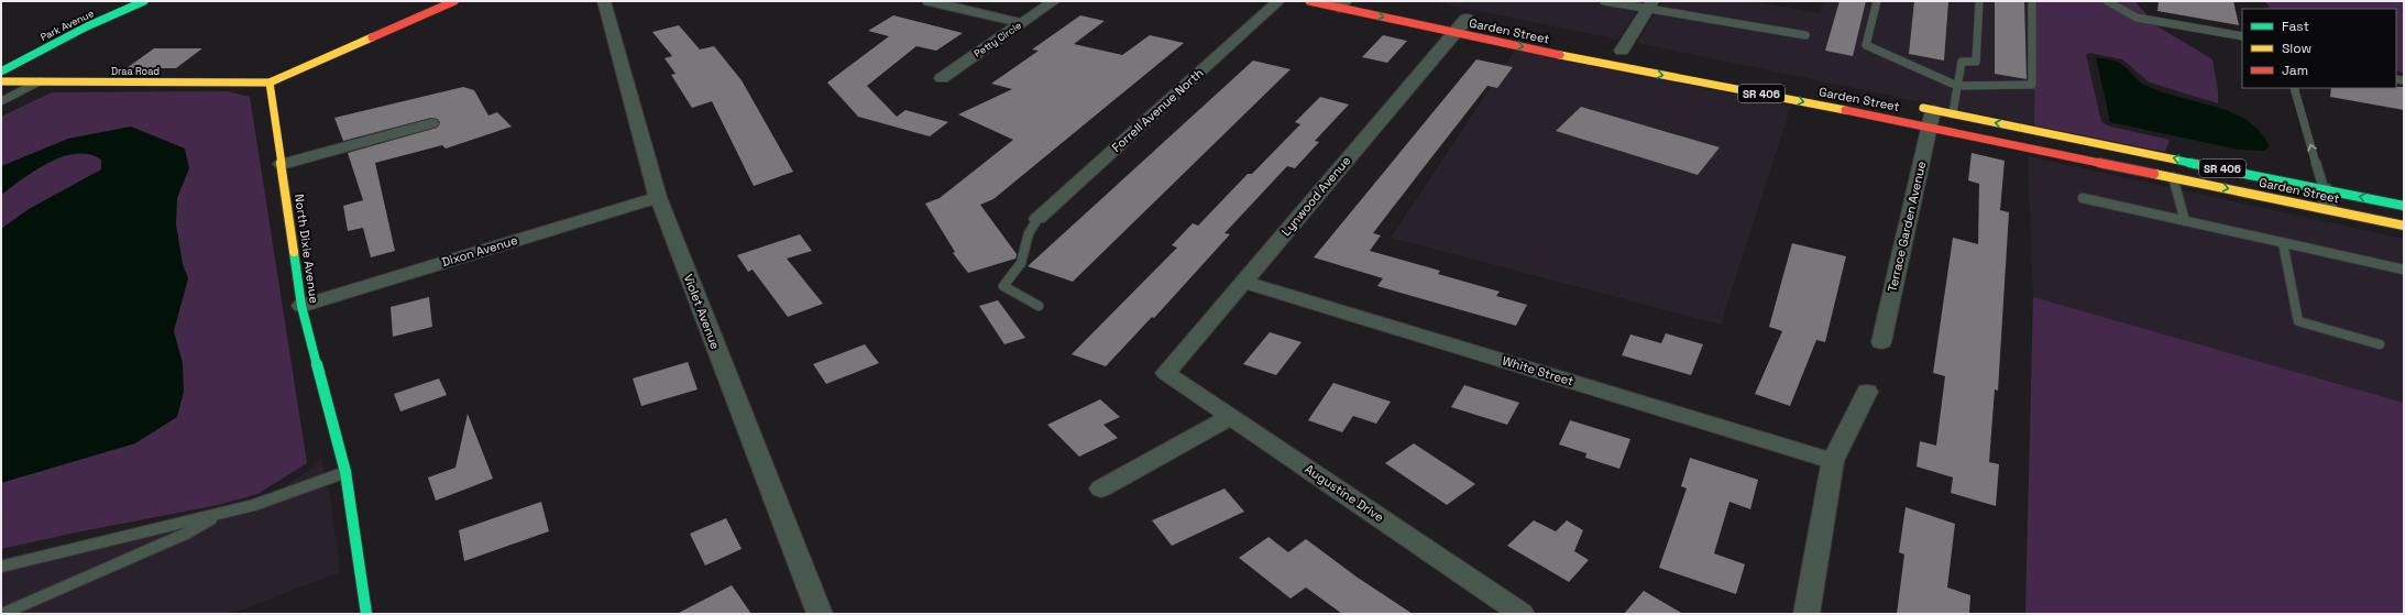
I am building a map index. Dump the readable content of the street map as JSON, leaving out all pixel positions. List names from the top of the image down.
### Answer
{
  "streets": {
    "street": [
      "Park Avenue",
      "Garden Street",
      "Petty Circle",
      "Draa Road",
      "SR 406",
      "Forrell Avenue North",
      "Lynwood Avenue",
      "Terrace Garden Avenue",
      "North Dixie Avenue",
      "Dixon Avenue",
      "Violet Avenue",
      "White Street",
      "Augustine Drive"
    ]
  },
  "crossings": [
    ["Garden Street", "Lynwood Avenue"],
    ["Garden Street", "Terrace Garden Avenue"],
    ["Draa Road", "North Dixie Avenue"],
    ["Lynwood Avenue", "White Street"],
    ["Lynwood Avenue", "Augustine Drive"],
    ["North Dixie Avenue", "Dixon Avenue"],
    ["Dixon Avenue", "Violet Avenue"]
  ],
  "legend": ["Fast", "Slow", "Jam"]
}
